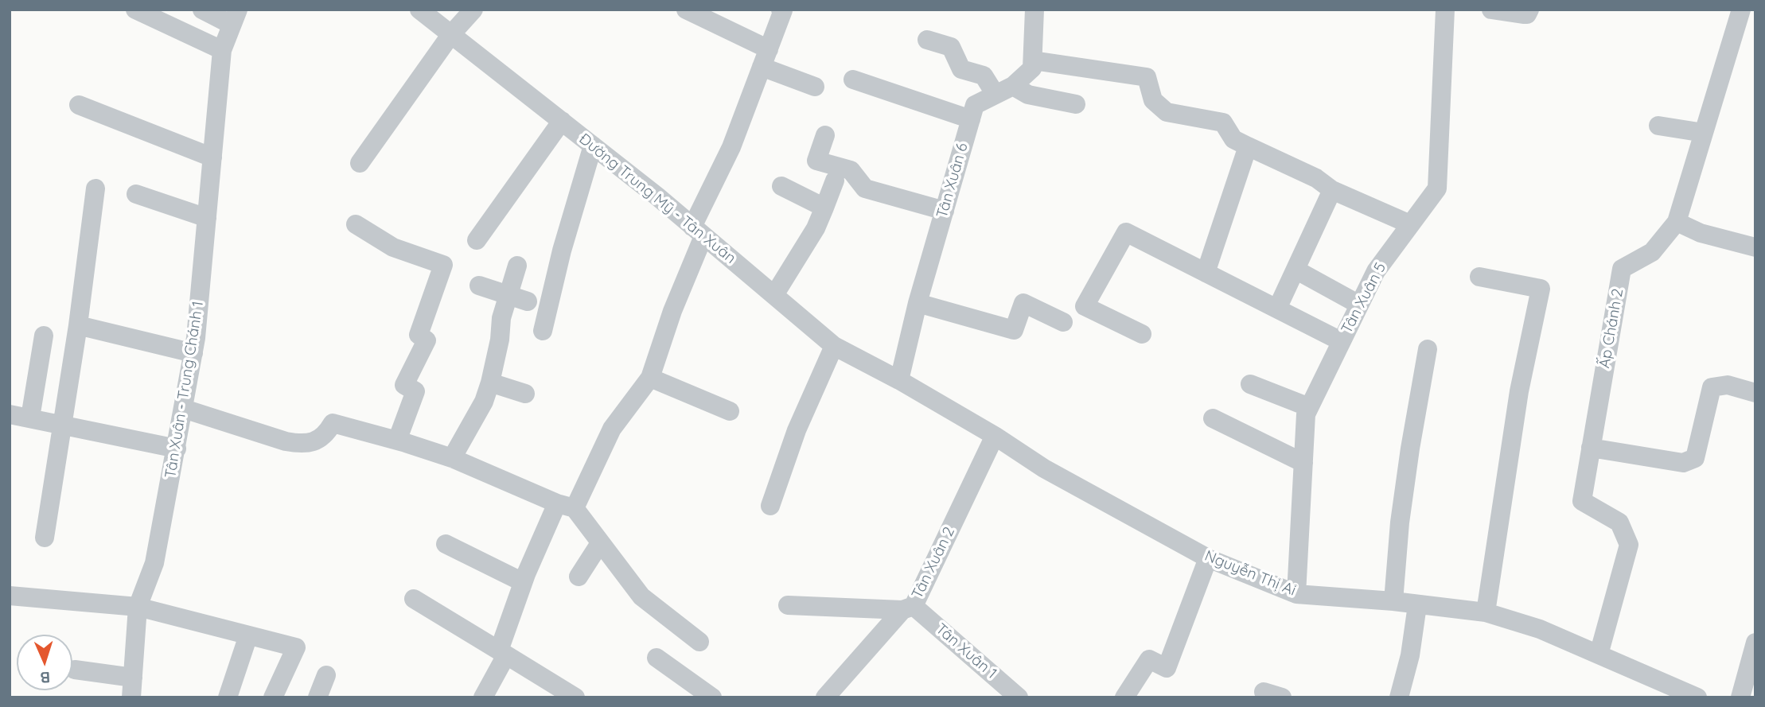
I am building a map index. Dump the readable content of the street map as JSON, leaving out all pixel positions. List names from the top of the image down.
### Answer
{
  "streets": {
    "street": [
      "Tân Xuân 6",
      "Đường Trung Mỹ - Tân Xuân",
      "Tân Xuân 5",
      "Ấp Chánh 2",
      "Tân Xuân - Trung Chánh 1",
      "Tân Xuân 2",
      "Nguyễn Thị Ai",
      "Tân Xuân 1"
    ]
  },
  "crossings": [
    ["Tân Xuân 6", "Đường Trung Mỹ - Tân Xuân"],
    ["Tân Xuân 6", "Nguyễn Thị Ai"],
    ["Đường Trung Mỹ - Tân Xuân", "Nguyễn Thị Ai"],
    ["Tân Xuân 5", "Nguyễn Thị Ai"],
    ["Ấp Chánh 2", "Nguyễn Thị Ai"],
    ["Tân Xuân 2", "Nguyễn Thị Ai"],
    ["Tân Xuân 2", "Tân Xuân 1"]
  ],
  "north": "bottom"
}
